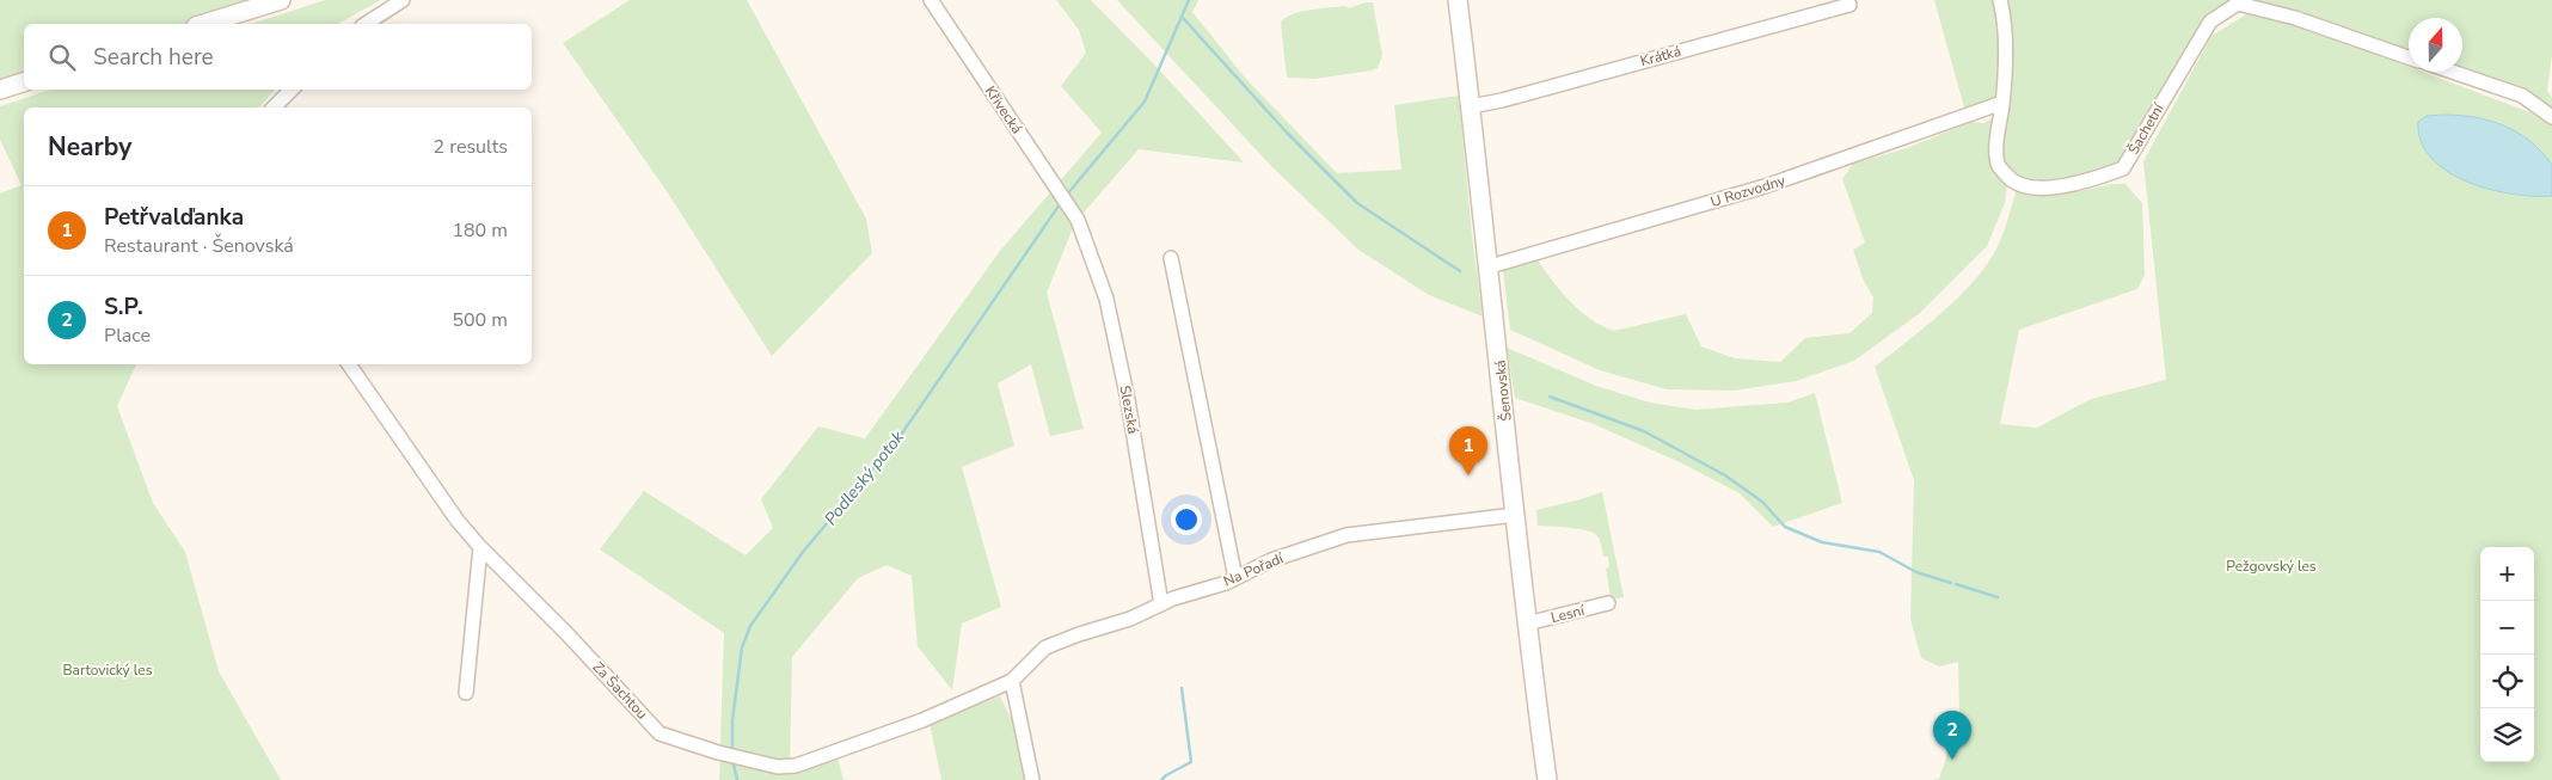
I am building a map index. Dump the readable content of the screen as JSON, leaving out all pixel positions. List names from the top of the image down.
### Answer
{
  "streets": {
    "main road": ["Šenovská"],
    "street": [
      "Krátká",
      "Křivecká",
      "Šachetní",
      "U Rozvodny",
      "Slezská",
      "Na Pořadí",
      "Lesní",
      "Za Šachtou"
    ]
  },
  "crossings": [
    ["Krátká", "Šenovská"],
    ["Křivecká", "Slezská"],
    ["Šachetní", "U Rozvodny"],
    ["U Rozvodny", "Šenovská"],
    ["Šenovská", "Na Pořadí"],
    ["Šenovská", "Lesní"],
    ["Slezská", "Na Pořadí"],
    ["Na Pořadí", "Za Šachtou"]
  ],
  "water": ["Podleský potok"],
  "parks": ["Pežgovský les", "Bartovický les"],
  "north": "top",
  "page": {
    "search": "Search here",
    "heading": ["Nearby", "2 results"],
    "list": [
      {
        "mark": "1",
        "name": "Petřvalďanka",
        "note": "Restaurant · Šenovská",
        "value": "180 m"
      },
      {
        "mark": "2",
        "name": "S.P.",
        "note": "Place",
        "value": "500 m"
      }
    ],
    "pins": ["1", "2"],
    "map_buttons": ["+", "−"]
  }
}
